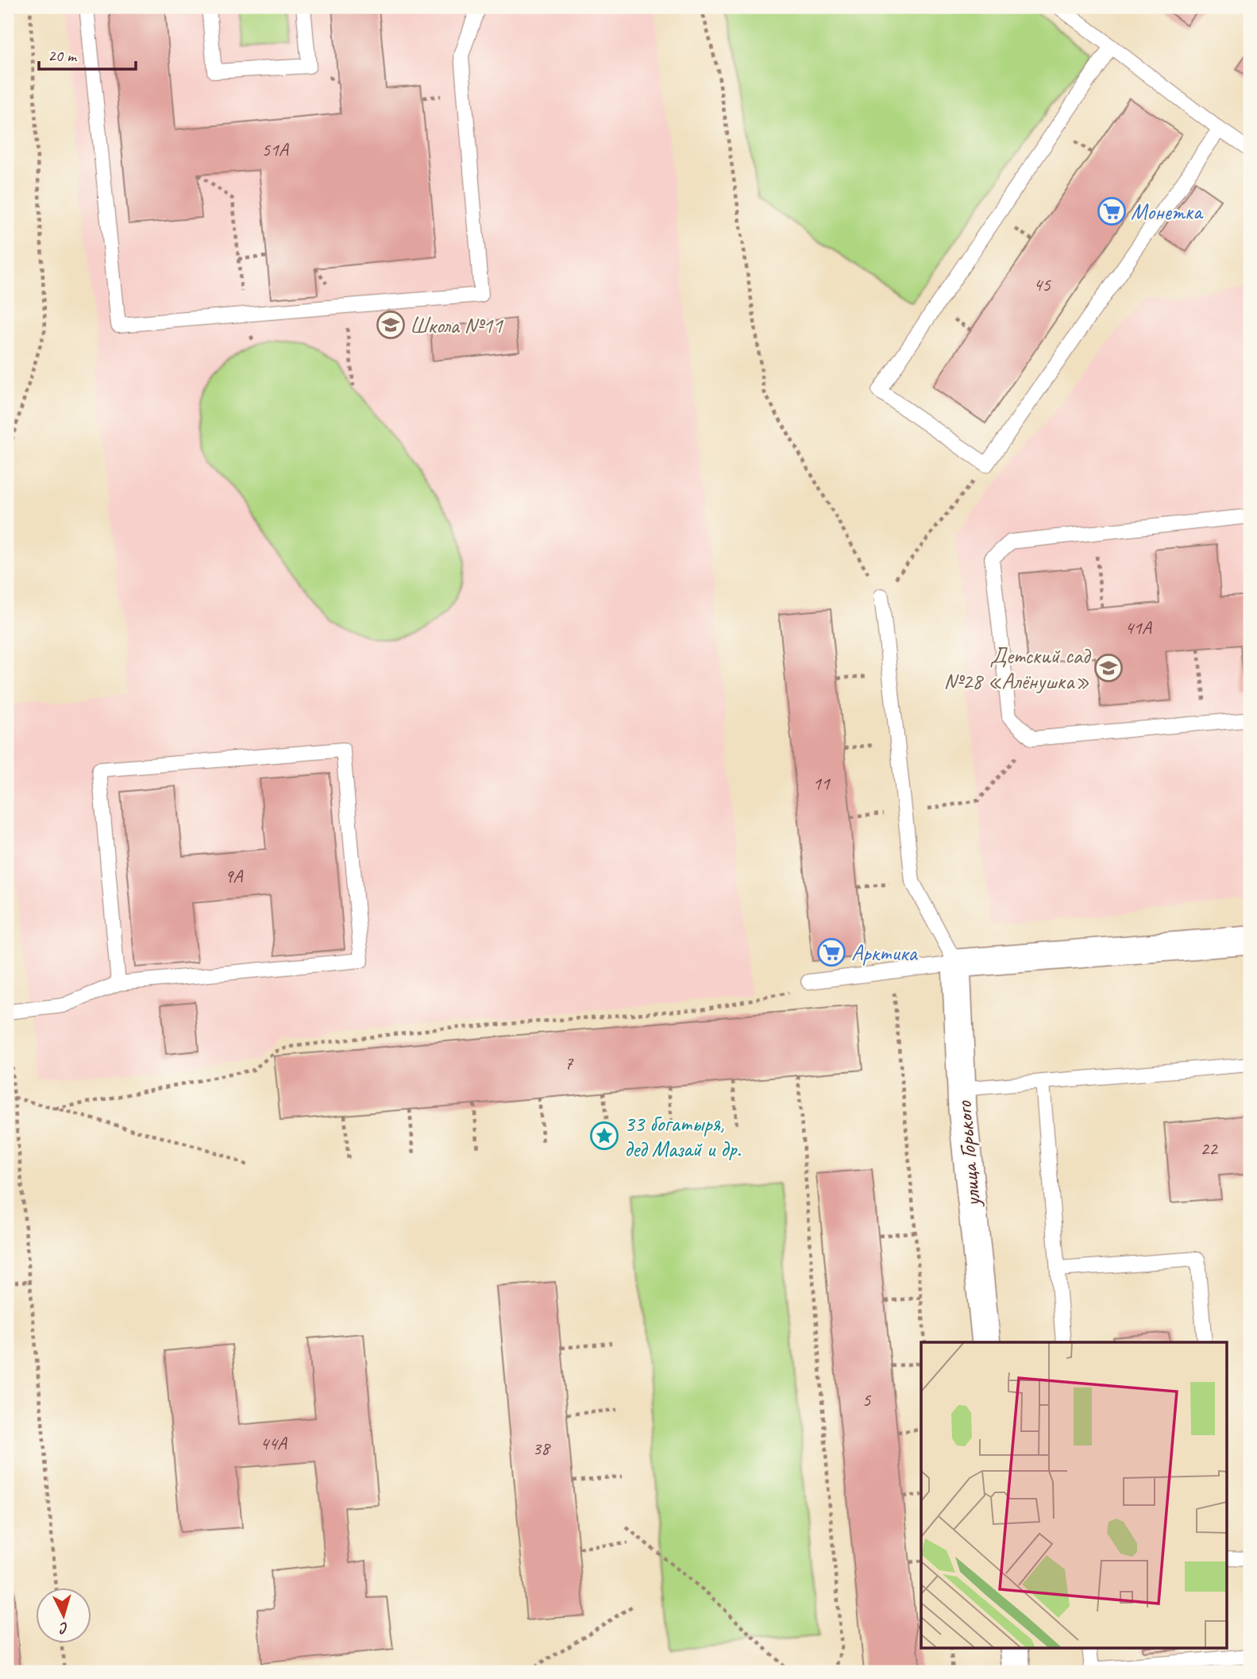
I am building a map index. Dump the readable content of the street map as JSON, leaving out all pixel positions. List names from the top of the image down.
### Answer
{
  "streets": {
    "street": ["улица Горького"]
  },
  "places": {
    "supermarket": ["Монетка", "Арктика"],
    "school or university": ["Школа №11", "Детский сад №28 «Алёнушка»"],
    "place": ["33 богатыря, дед Мазай и др."]
  },
  "house_numbers": [
    "51А",
    "45",
    "41А",
    "11",
    "9А",
    "7",
    "22",
    "5",
    "44А",
    "38"
  ],
  "scale_bar": "20 m",
  "north": "bottom"
}
